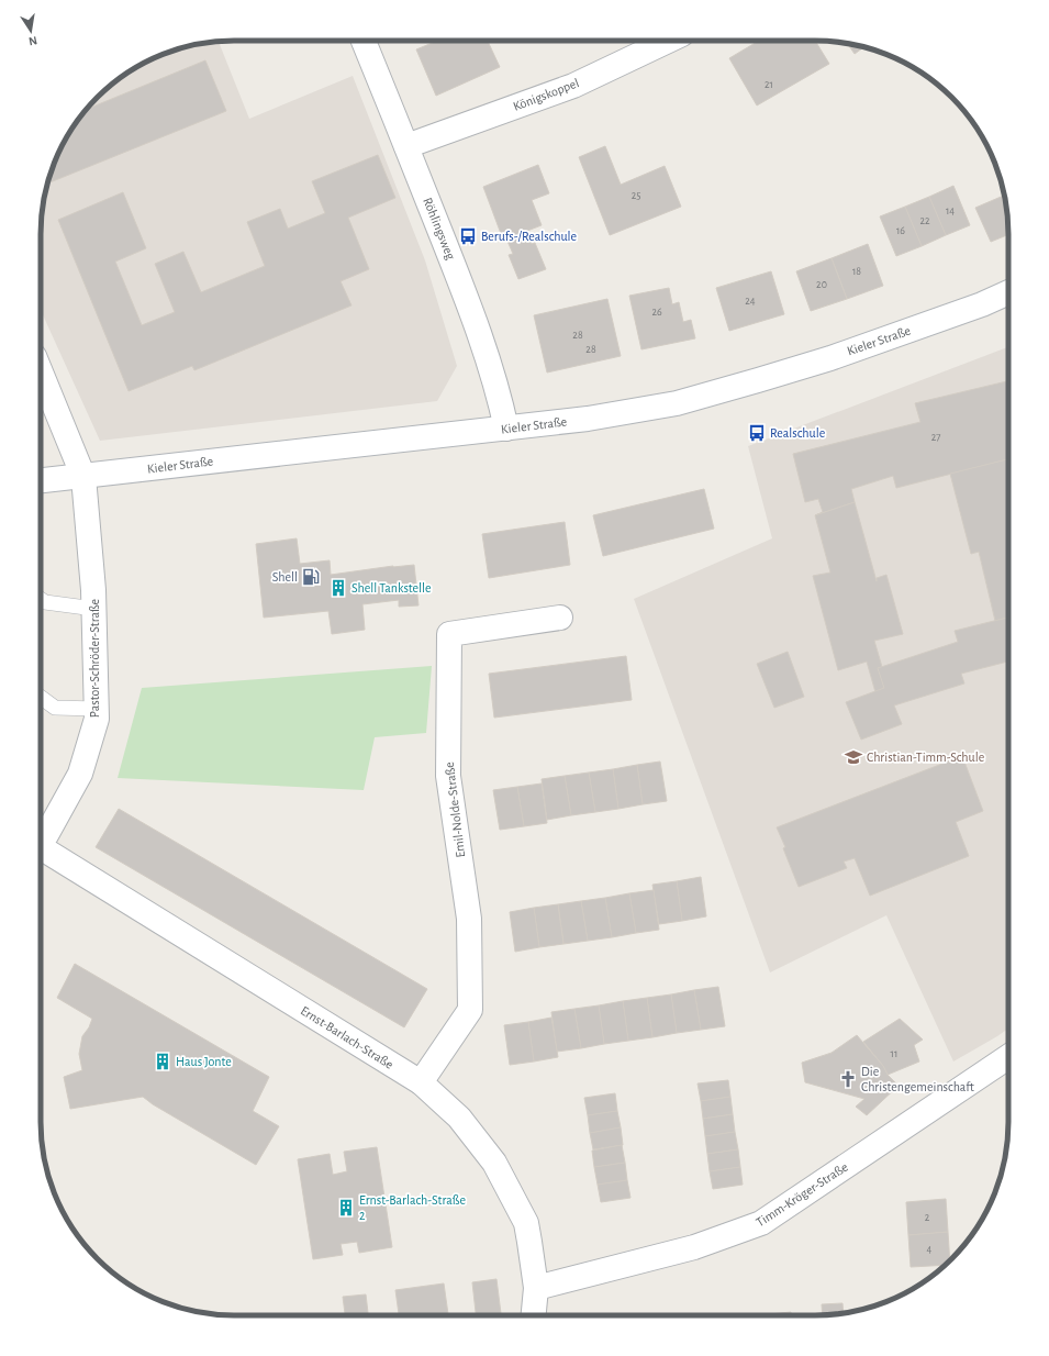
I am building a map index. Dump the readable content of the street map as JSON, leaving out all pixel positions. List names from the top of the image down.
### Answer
{
  "streets": {
    "street": [
      "Königskoppel",
      "Röhlingsweg",
      "Kieler Straße",
      "Pastor-Schröder-Straße",
      "Emil-Nolde-Straße",
      "Ernst-Barlach-Straße",
      "Timm-Kröger-Straße"
    ]
  },
  "crossings": [
    ["Königskoppel", "Röhlingsweg"],
    ["Röhlingsweg", "Kieler Straße"],
    ["Kieler Straße", "Pastor-Schröder-Straße"],
    ["Emil-Nolde-Straße", "Ernst-Barlach-Straße"],
    ["Ernst-Barlach-Straße", "Timm-Kröger-Straße"]
  ],
  "places": {
    "bus stop": ["Berufs-/Realschule", "Realschule"],
    "fuel station": ["Shell"],
    "building": ["Shell Tankstelle", "Haus Jonte", "Ernst-Barlach-Straße 2"],
    "school or university": ["Christian-Timm-Schule"],
    "church": ["Die Christengemeinschaft"]
  },
  "house_numbers": [
    "21",
    "25",
    "14",
    "22",
    "16",
    "18",
    "20",
    "24",
    "26",
    "28",
    "28",
    "27",
    "11",
    "2",
    "4"
  ],
  "north": "bottom"
}
